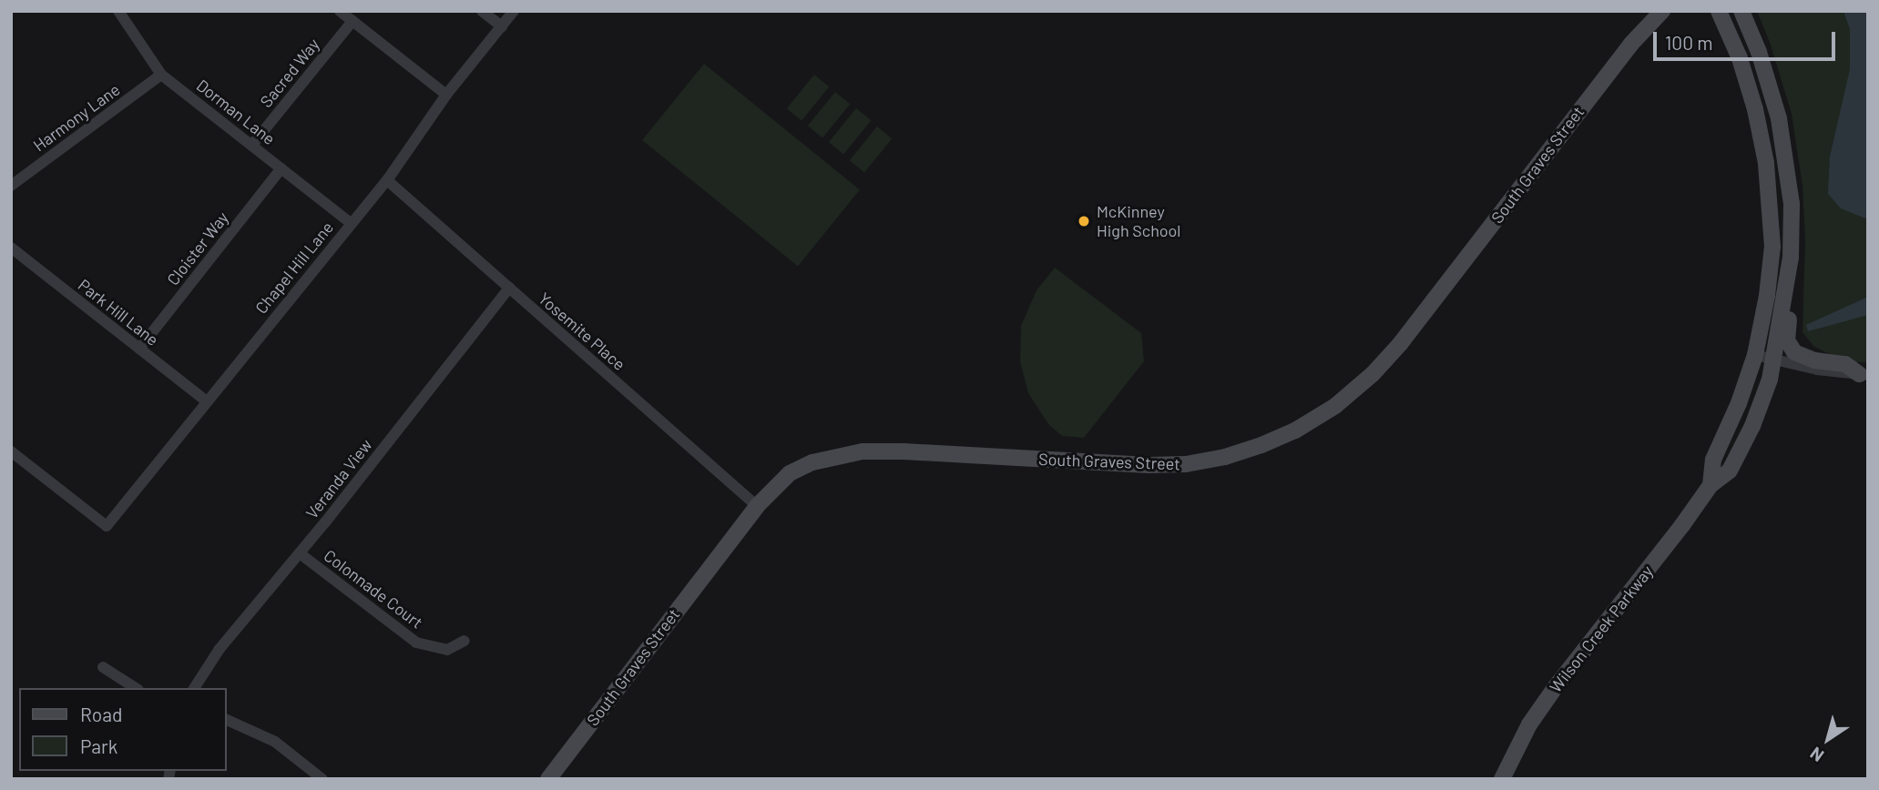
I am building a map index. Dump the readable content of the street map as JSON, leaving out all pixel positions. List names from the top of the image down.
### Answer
{
  "streets": {
    "main road": ["South Graves Street", "Wilson Creek Parkway"],
    "street": [
      "Sacred Way",
      "Dorman Lane",
      "Harmony Lane",
      "Cloister Way",
      "Chapel Hill Lane",
      "Park Hill Lane",
      "Yosemite Place",
      "Veranda View",
      "Colonnade Court"
    ]
  },
  "crossings": [
    ["Sacred Way", "Dorman Lane"],
    ["Dorman Lane", "Harmony Lane"],
    ["Dorman Lane", "Cloister Way"],
    ["Dorman Lane", "Chapel Hill Lane"],
    ["South Graves Street", "Yosemite Place"],
    ["Cloister Way", "Park Hill Lane"],
    ["Chapel Hill Lane", "Park Hill Lane"],
    ["Chapel Hill Lane", "Yosemite Place"],
    ["Yosemite Place", "Veranda View"],
    ["Veranda View", "Colonnade Court"]
  ],
  "places": ["McKinney High School"],
  "legend": ["Road", "Park"],
  "scale_bar": "100 m",
  "north": "bottom left"
}
